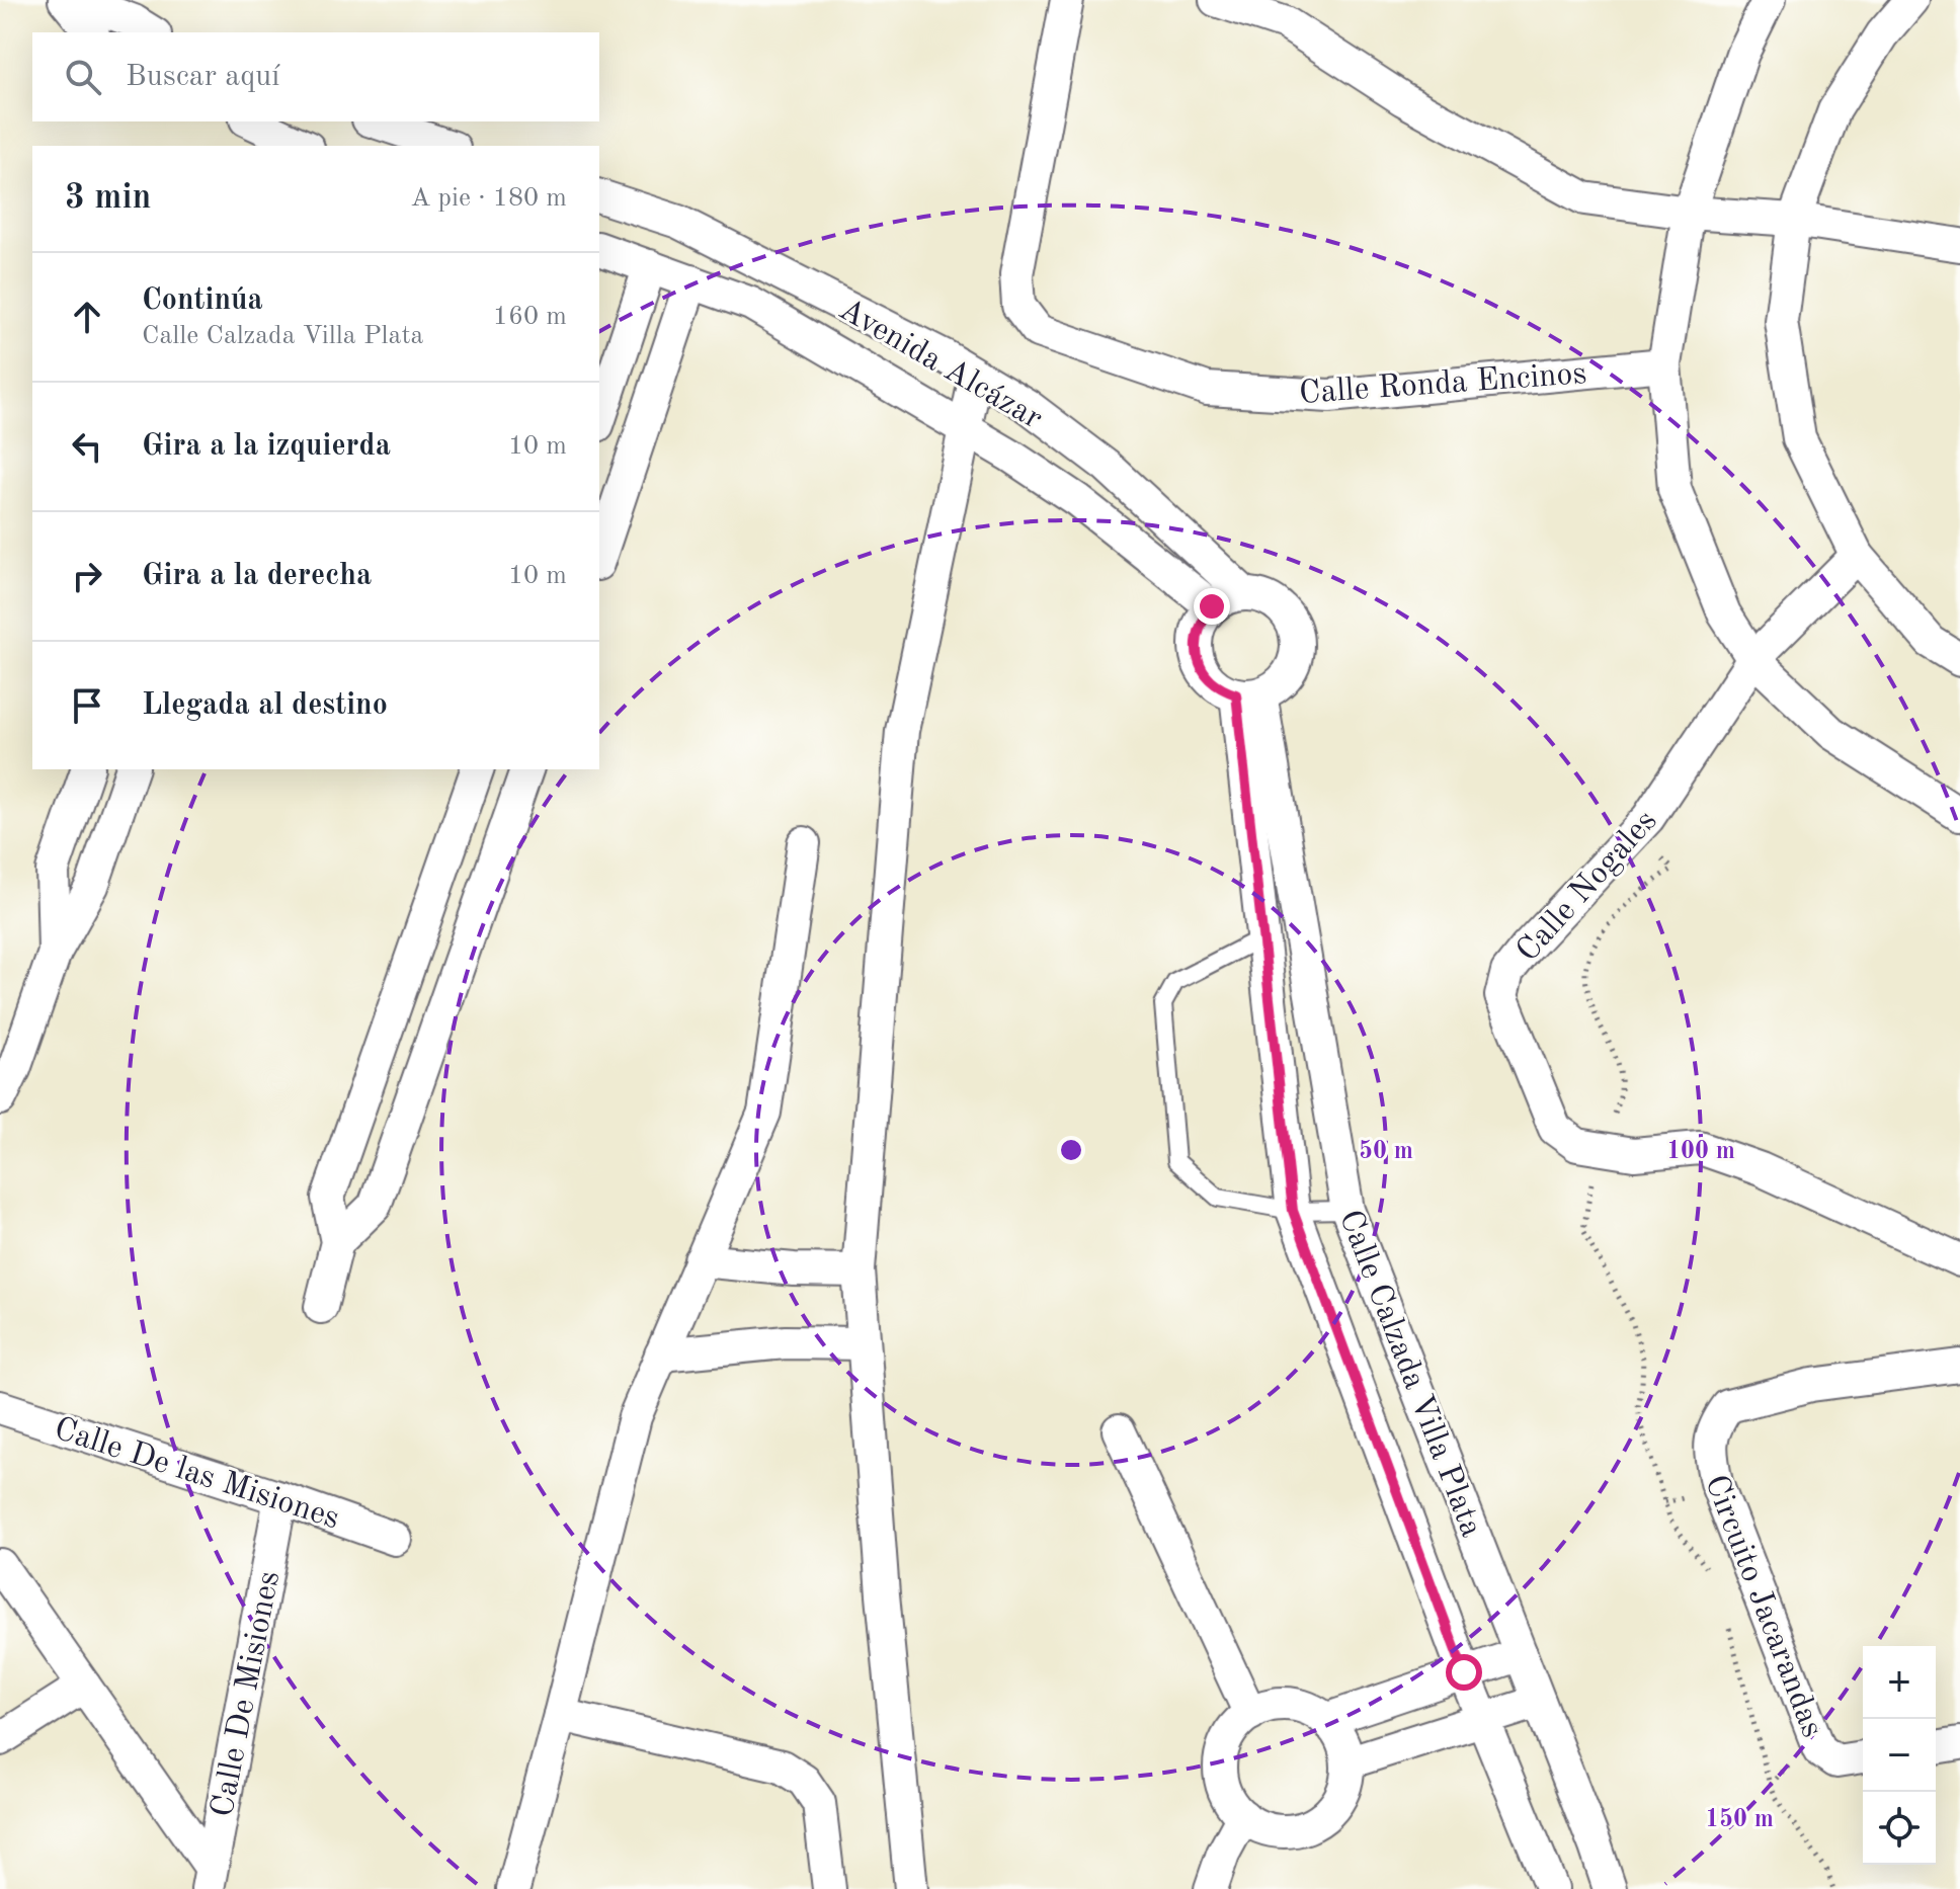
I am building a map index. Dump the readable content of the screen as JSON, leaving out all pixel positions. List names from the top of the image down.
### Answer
{
  "streets": {
    "street": [
      "Avenida Alcázar",
      "Calle Ronda Encinos",
      "Calle Nogales",
      "Calle Calzada Villa Plata",
      "Calle De las Misiones",
      "Circuito Jacarandas",
      "Calle De Misiones"
    ]
  },
  "crossings": [
    ["Avenida Alcázar", "Calle Calzada Villa Plata"],
    ["Calle De las Misiones", "Calle De Misiones"]
  ],
  "page": {
    "search": "Buscar aquí",
    "heading": ["3 min", "A pie · 180 m"],
    "list": [
      ["Continúa", "Calle Calzada Villa Plata", "160 m"],
      ["Gira a la izquierda", "10 m"],
      ["Gira a la derecha", "10 m"],
      "Llegada al destino"
    ],
    "map_buttons": ["+", "−"]
  },
  "rings": ["50 m", "100 m", "150 m"]
}
